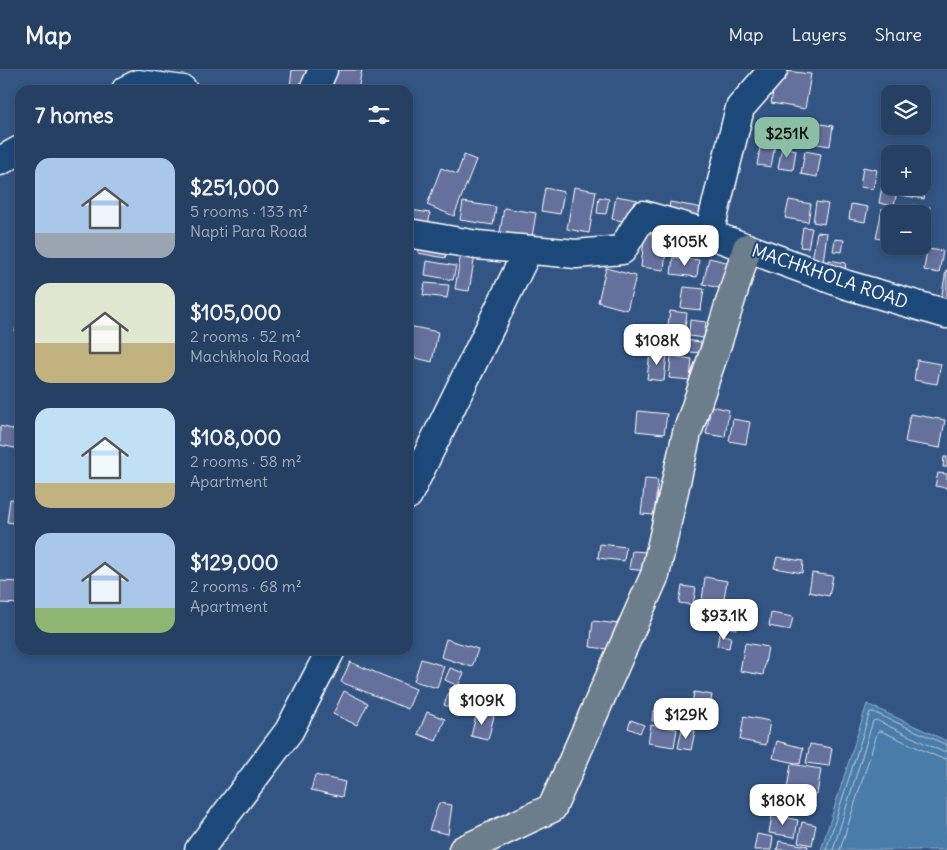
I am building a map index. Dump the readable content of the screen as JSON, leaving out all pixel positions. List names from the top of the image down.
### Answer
{
  "streets": {
    "street": ["MACHKHOLA ROAD"]
  },
  "page": {
    "header": "Map",
    "nav": ["Map", "Layers", "Share"],
    "map_buttons": ["+", "−"],
    "heading": "7 homes",
    "price": [
      "$251K",
      "$105K",
      "$108K",
      "$93.1K",
      "$109K",
      "$129K",
      "$180K"
    ],
    "list": [
      {
        "name": "$251,000",
        "note": "5 rooms · 133 m² · Napti Para Road"
      },
      {
        "name": "$105,000",
        "note": "2 rooms · 52 m² · Machkhola Road"
      },
      {
        "name": "$108,000",
        "note": "2 rooms · 58 m² · Apartment"
      },
      {
        "name": "$129,000",
        "note": "2 rooms · 68 m² · Apartment"
      }
    ]
  }
}
